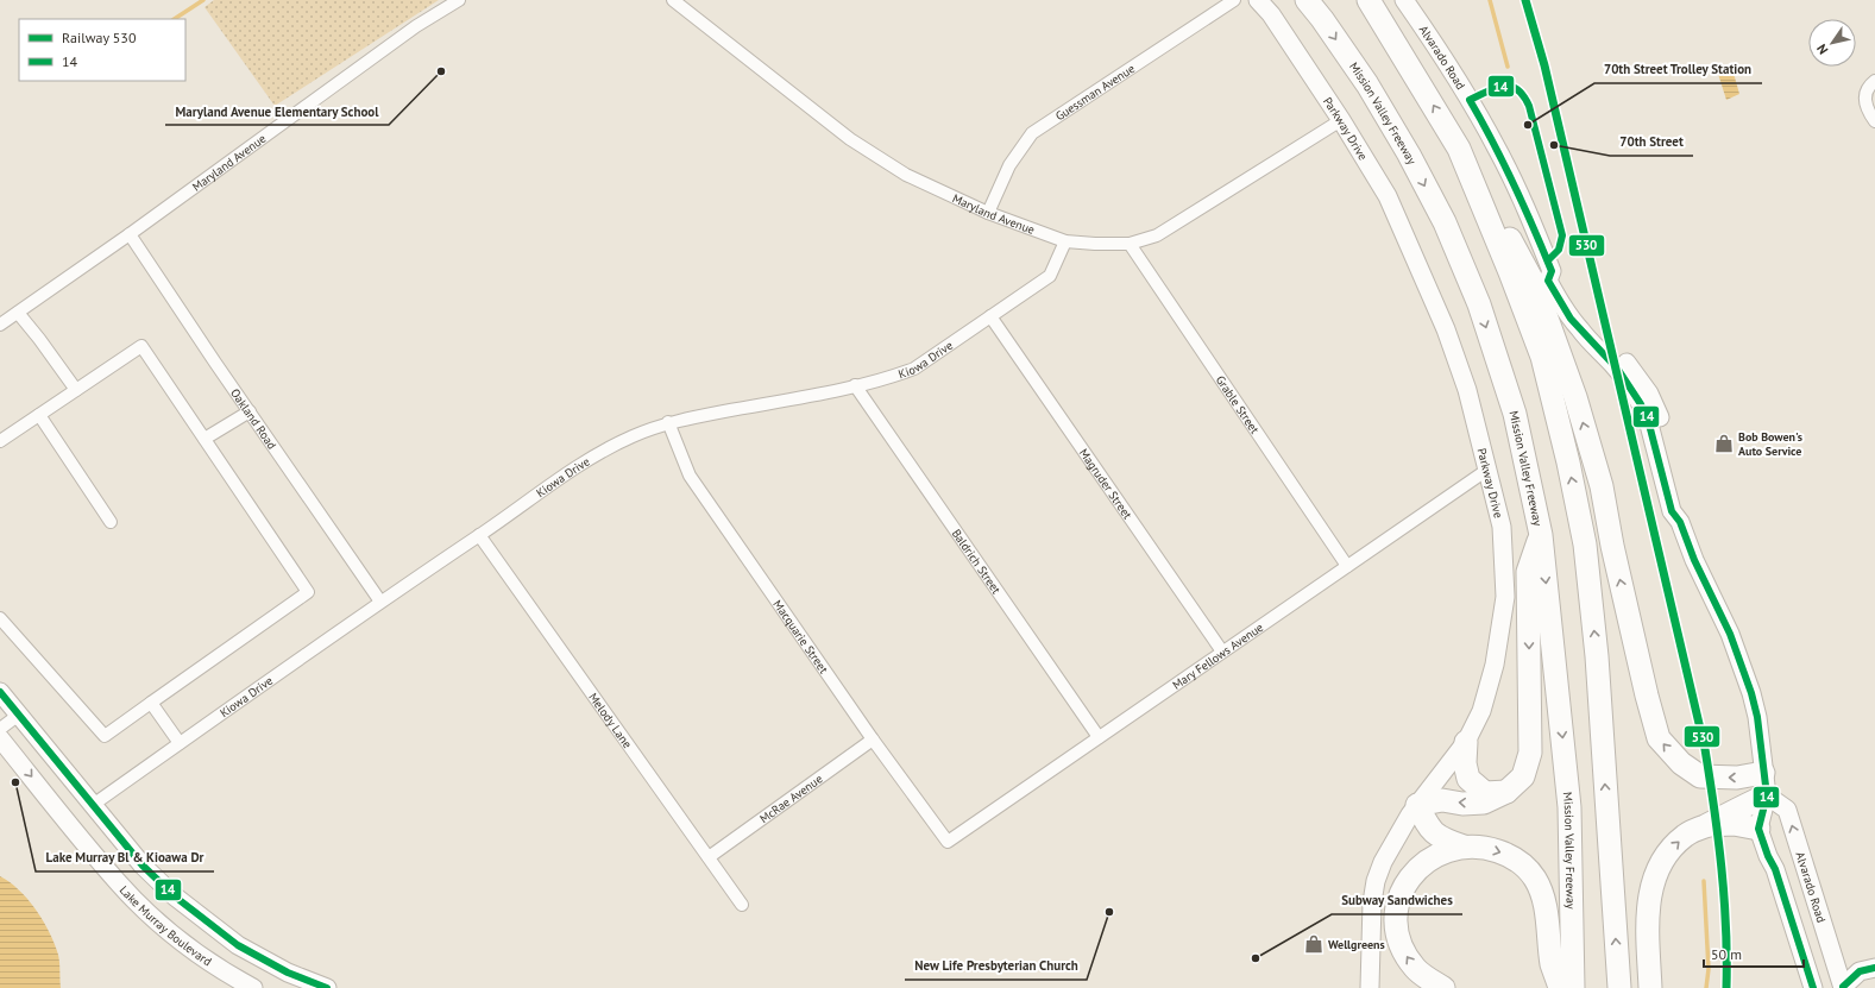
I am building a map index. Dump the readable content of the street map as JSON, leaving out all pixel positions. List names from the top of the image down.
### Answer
{
  "streets": {
    "highway": ["Mission Valley Freeway"],
    "street": [
      "Alvarado Road",
      "Guessman Avenue",
      "Parkway Drive",
      "Maryland Avenue",
      "Kiowa Drive",
      "Grable Street",
      "Oakland Road",
      "Magruder Street",
      "Baldrich Street",
      "Macquarie Street",
      "Mary Fellows Avenue",
      "Melody Lane",
      "McRae Avenue",
      "Lake Murray Boulevard"
    ]
  },
  "crossings": [
    ["Guessman Avenue", "Maryland Avenue"],
    ["Parkway Drive", "Maryland Avenue"],
    ["Parkway Drive", "Mary Fellows Avenue"],
    ["Maryland Avenue", "Kiowa Drive"],
    ["Maryland Avenue", "Grable Street"],
    ["Maryland Avenue", "Oakland Road"],
    ["Kiowa Drive", "Oakland Road"],
    ["Kiowa Drive", "Magruder Street"],
    ["Kiowa Drive", "Baldrich Street"],
    ["Kiowa Drive", "Macquarie Street"],
    ["Kiowa Drive", "Melody Lane"],
    ["Grable Street", "Mary Fellows Avenue"],
    ["Magruder Street", "Mary Fellows Avenue"],
    ["Baldrich Street", "Mary Fellows Avenue"],
    ["Macquarie Street", "Mary Fellows Avenue"],
    ["Macquarie Street", "McRae Avenue"],
    ["Melody Lane", "McRae Avenue"]
  ],
  "places": {
    "other": [
      "Maryland Avenue Elementary School",
      "70th Street Trolley Station",
      "70th Street",
      "Lake Murray Bl & Kioawa Dr",
      "New Life Presbyterian Church",
      "Subway Sandwiches"
    ],
    "shop": ["Bob Bowen's Auto Service", "Wellgreens"]
  },
  "lines": ["rail line 530", "transit line 14"],
  "legend": ["Railway 530", "14"],
  "scale_bar": "50 m",
  "north": "bottom left"
}
